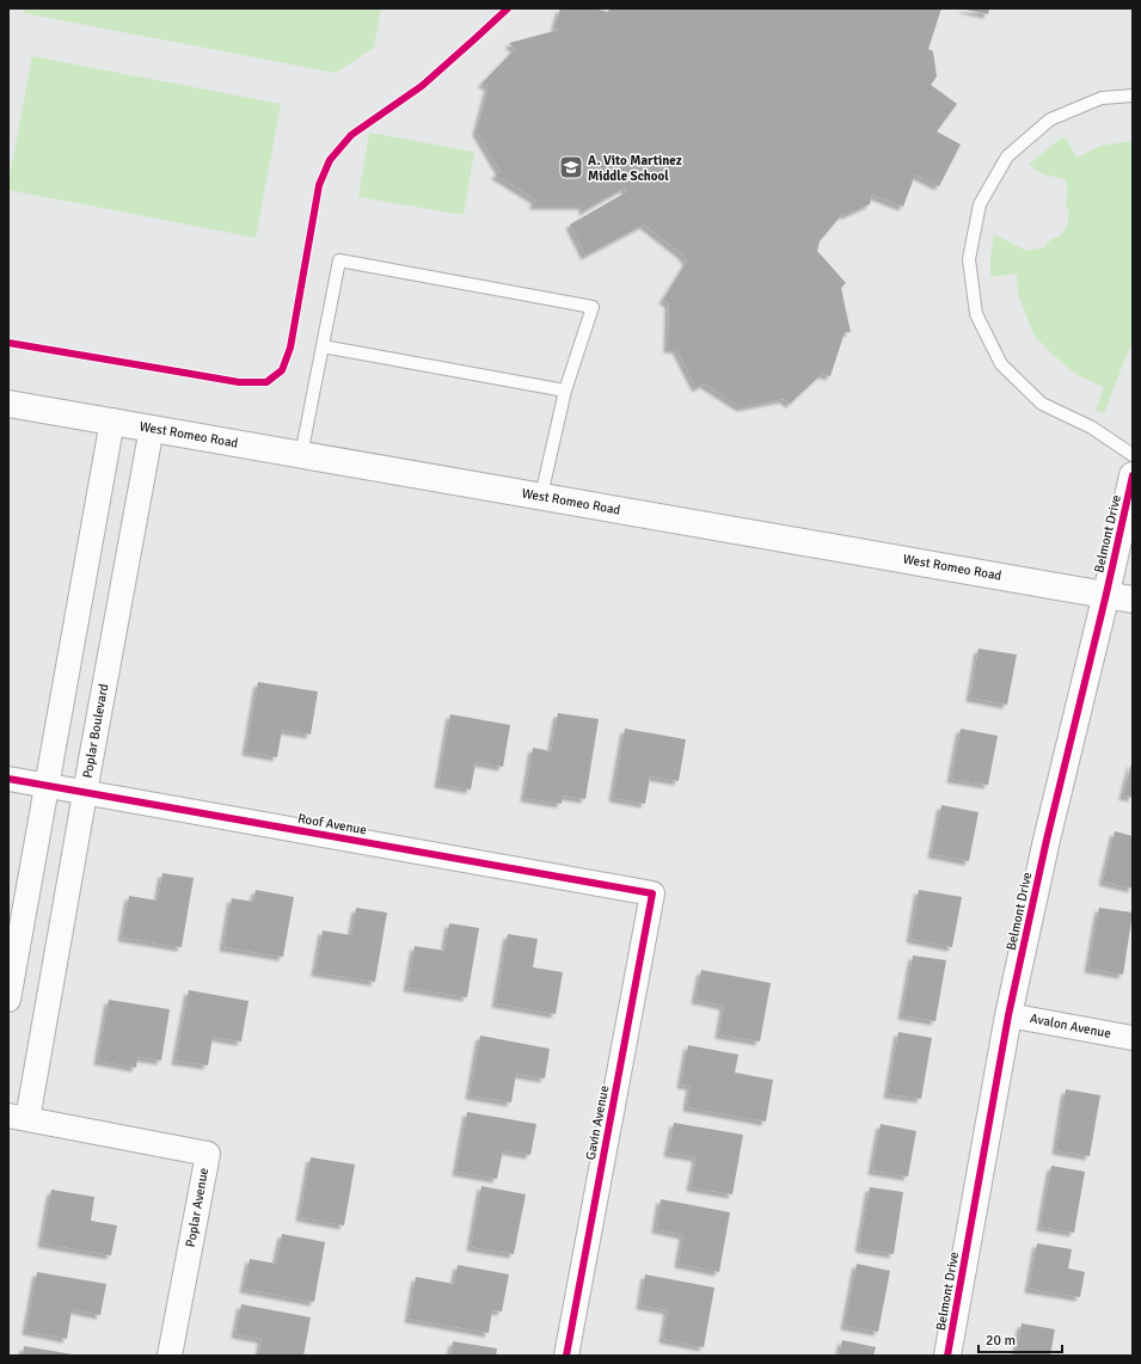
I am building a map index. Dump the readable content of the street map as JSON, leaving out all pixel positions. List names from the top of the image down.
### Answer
{
  "streets": {
    "main road": ["West Romeo Road", "Belmont Drive"],
    "street": [
      "Poplar Boulevard",
      "Roof Avenue",
      "Avalon Avenue",
      "Gavin Avenue",
      "Poplar Avenue"
    ]
  },
  "crossings": [
    ["West Romeo Road", "Belmont Drive"],
    ["West Romeo Road", "Poplar Boulevard"],
    ["Belmont Drive", "Avalon Avenue"],
    ["Poplar Boulevard", "Roof Avenue"],
    ["Poplar Boulevard", "Poplar Avenue"],
    ["Roof Avenue", "Gavin Avenue"]
  ],
  "places": {
    "school or university": ["A. Vito Martinez Middle School"]
  },
  "scale_bar": "20 m"
}
